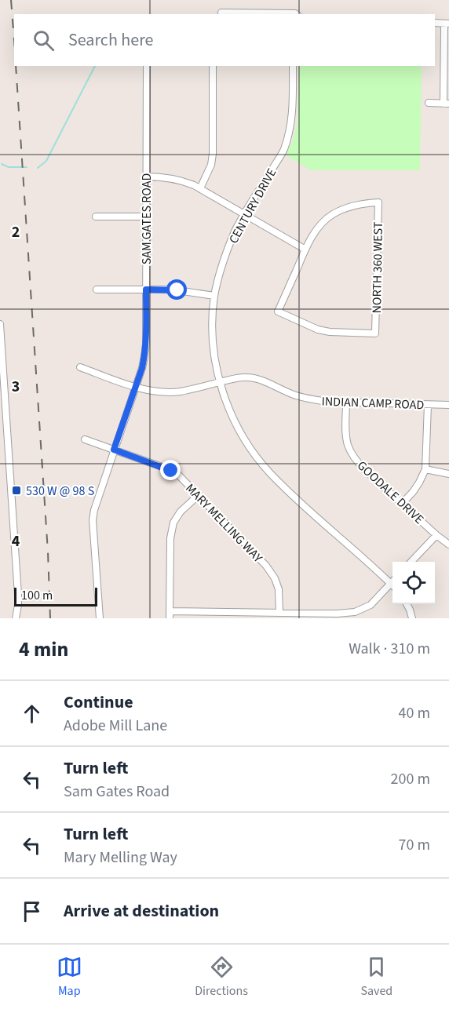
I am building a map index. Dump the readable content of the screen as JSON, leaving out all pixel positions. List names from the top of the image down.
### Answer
{
  "streets": {
    "street": [
      "CENTURY DRIVE",
      "SAM GATES ROAD",
      "NORTH 360 WEST",
      "INDIAN CAMP ROAD",
      "GOODALE DRIVE",
      "MARY MELLING WAY"
    ]
  },
  "crossings": [
    ["CENTURY DRIVE", "INDIAN CAMP ROAD"],
    ["SAM GATES ROAD", "INDIAN CAMP ROAD"],
    ["SAM GATES ROAD", "MARY MELLING WAY"],
    ["INDIAN CAMP ROAD", "GOODALE DRIVE"]
  ],
  "places": {
    "transit": ["530 W @ 98 S"]
  },
  "scale_bar": "100 m",
  "page": {
    "search": "Search here",
    "scale": "100 m",
    "heading": ["4 min", "Walk · 310 m"],
    "list": [
      ["Continue", "Adobe Mill Lane", "40 m"],
      ["Turn left", "Sam Gates Road", "200 m"],
      ["Turn left", "Mary Melling Way", "70 m"],
      "Arrive at destination"
    ],
    "nav": ["Map", "Directions", "Saved"]
  },
  "grid": {
    "rows": ["2", "3", "4"]
  }
}
